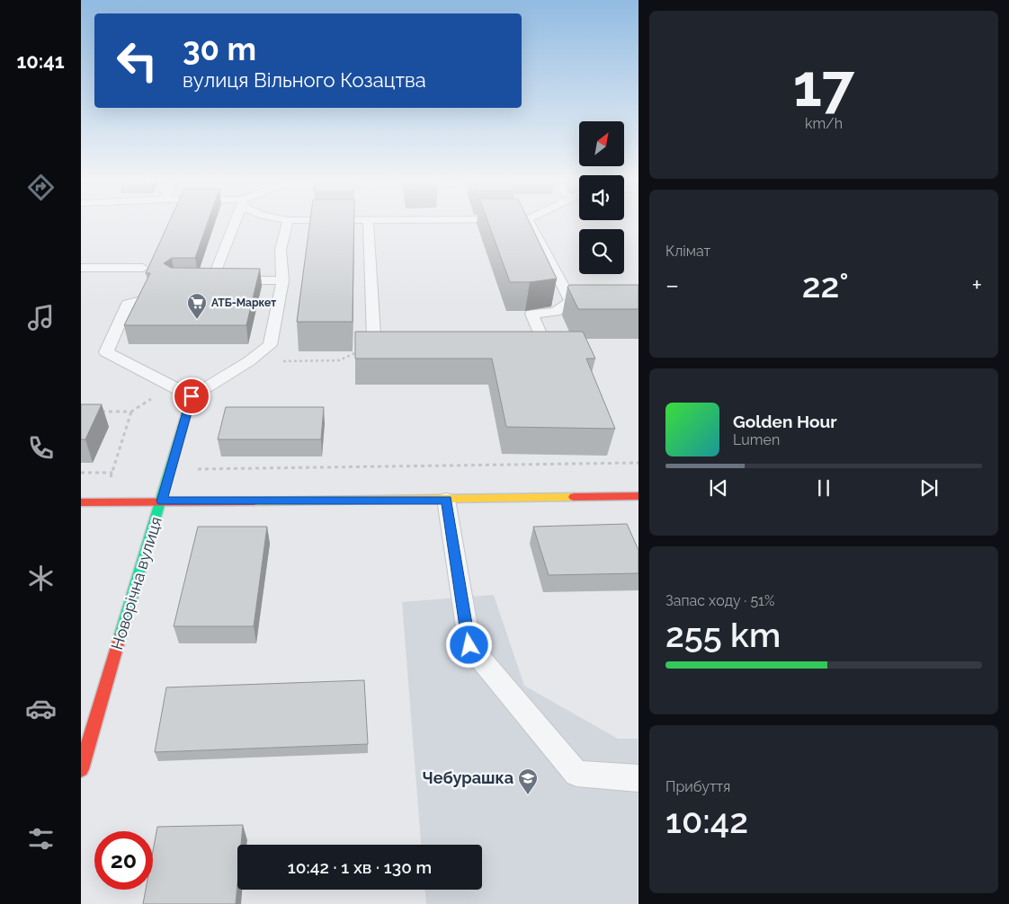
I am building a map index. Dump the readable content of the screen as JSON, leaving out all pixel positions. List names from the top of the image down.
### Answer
{
  "streets": {
    "street": ["Новорічна вулиця"]
  },
  "places": {
    "supermarket": ["АТБ-Маркет"],
    "school or university": ["Чебурашка"]
  },
  "north": "top right",
  "page": {
    "tabs": "10:41",
    "tile": [
      ["17", "km/h"],
      "Клімат",
      ["Запас ходу · 51%", "255 km"],
      ["Прибуття", "10:42"]
    ],
    "turn": ["30 m", "вулиця Вільного Козацтва"],
    "heat": ["−", "22°", "+"],
    "song": ["Golden Hour", "Lumen"],
    "limit": "20",
    "trip": "10:42 · 1 хв · 130 m"
  }
}
